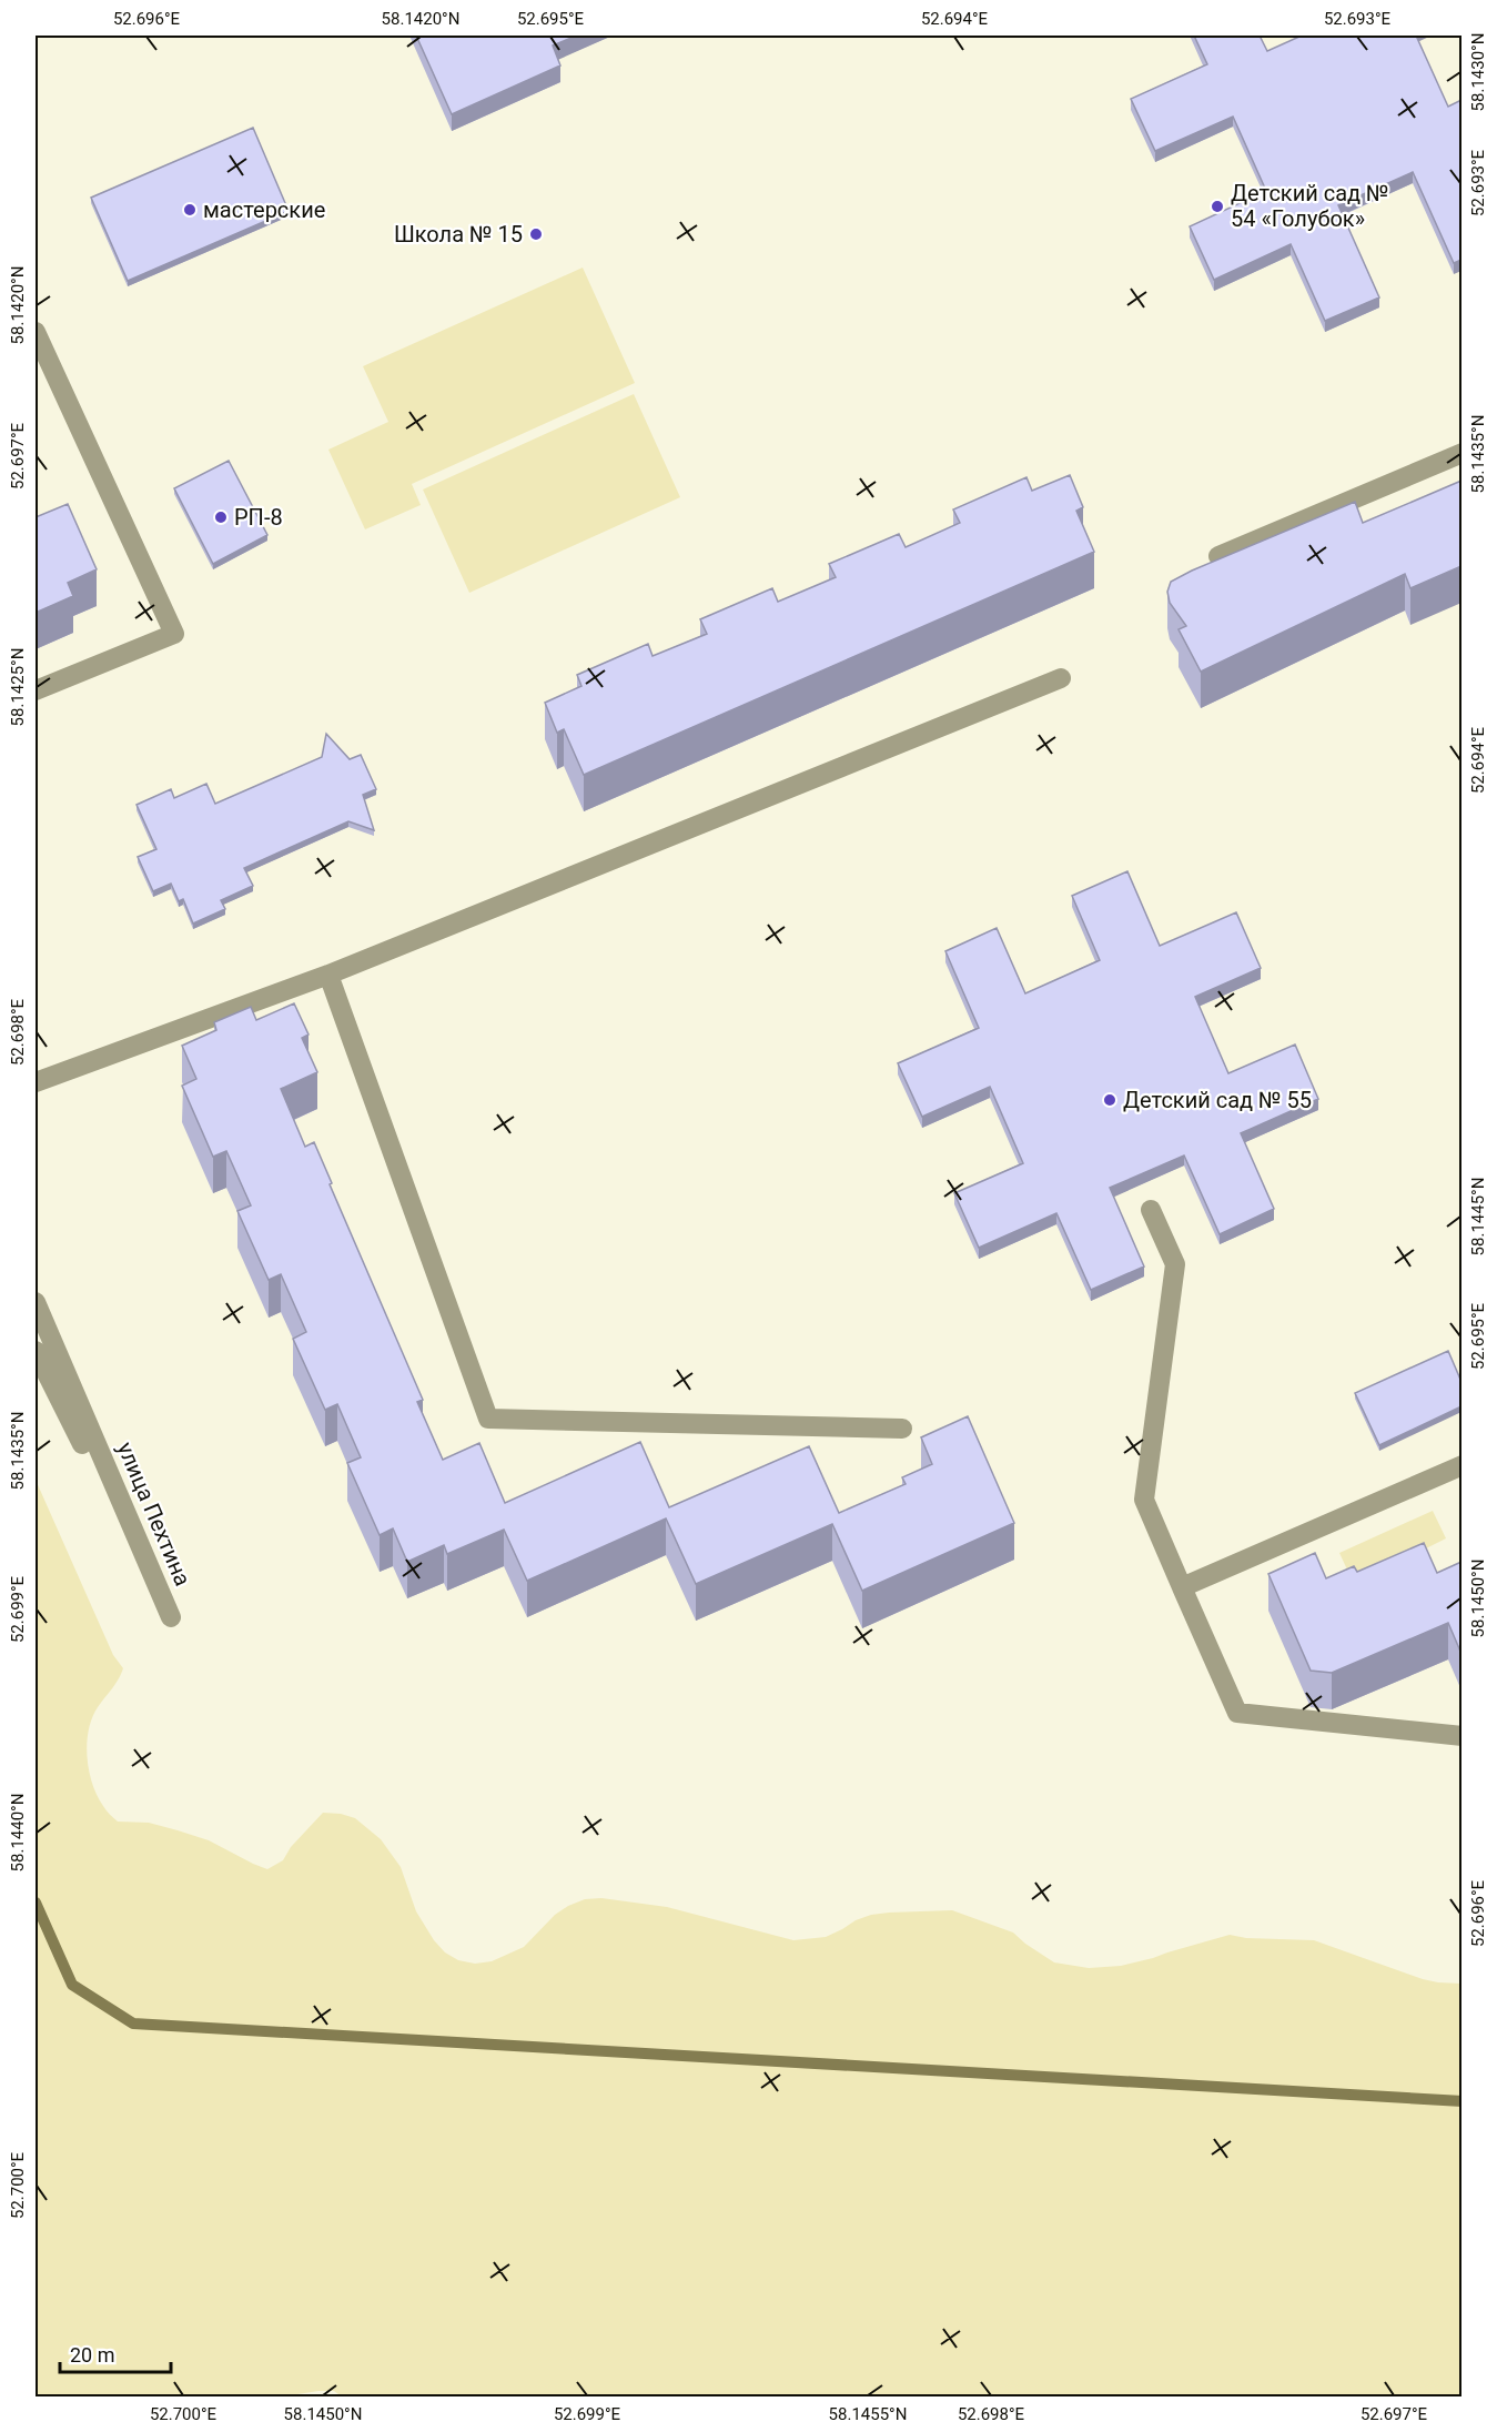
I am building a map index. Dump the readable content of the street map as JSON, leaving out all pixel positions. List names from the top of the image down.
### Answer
{
  "streets": {
    "street": ["улица Пехтина"]
  },
  "places": [
    "Детский сад № 54 «Голубок»",
    "мастерские",
    "Школа № 15",
    "РП-8",
    "Детский сад № 55"
  ],
  "scale_bar": "20 m",
  "coordinates": [
    "52.696°E",
    "58.1420°N",
    "52.695°E",
    "52.694°E",
    "52.693°E",
    "58.1430°N",
    "58.1435°N",
    "52.697°E",
    "58.1425°N",
    "52.698°E",
    "58.1445°N",
    "58.1450°N",
    "52.699°E",
    "58.1440°N",
    "52.700°E",
    "58.1455°N"
  ]
}
